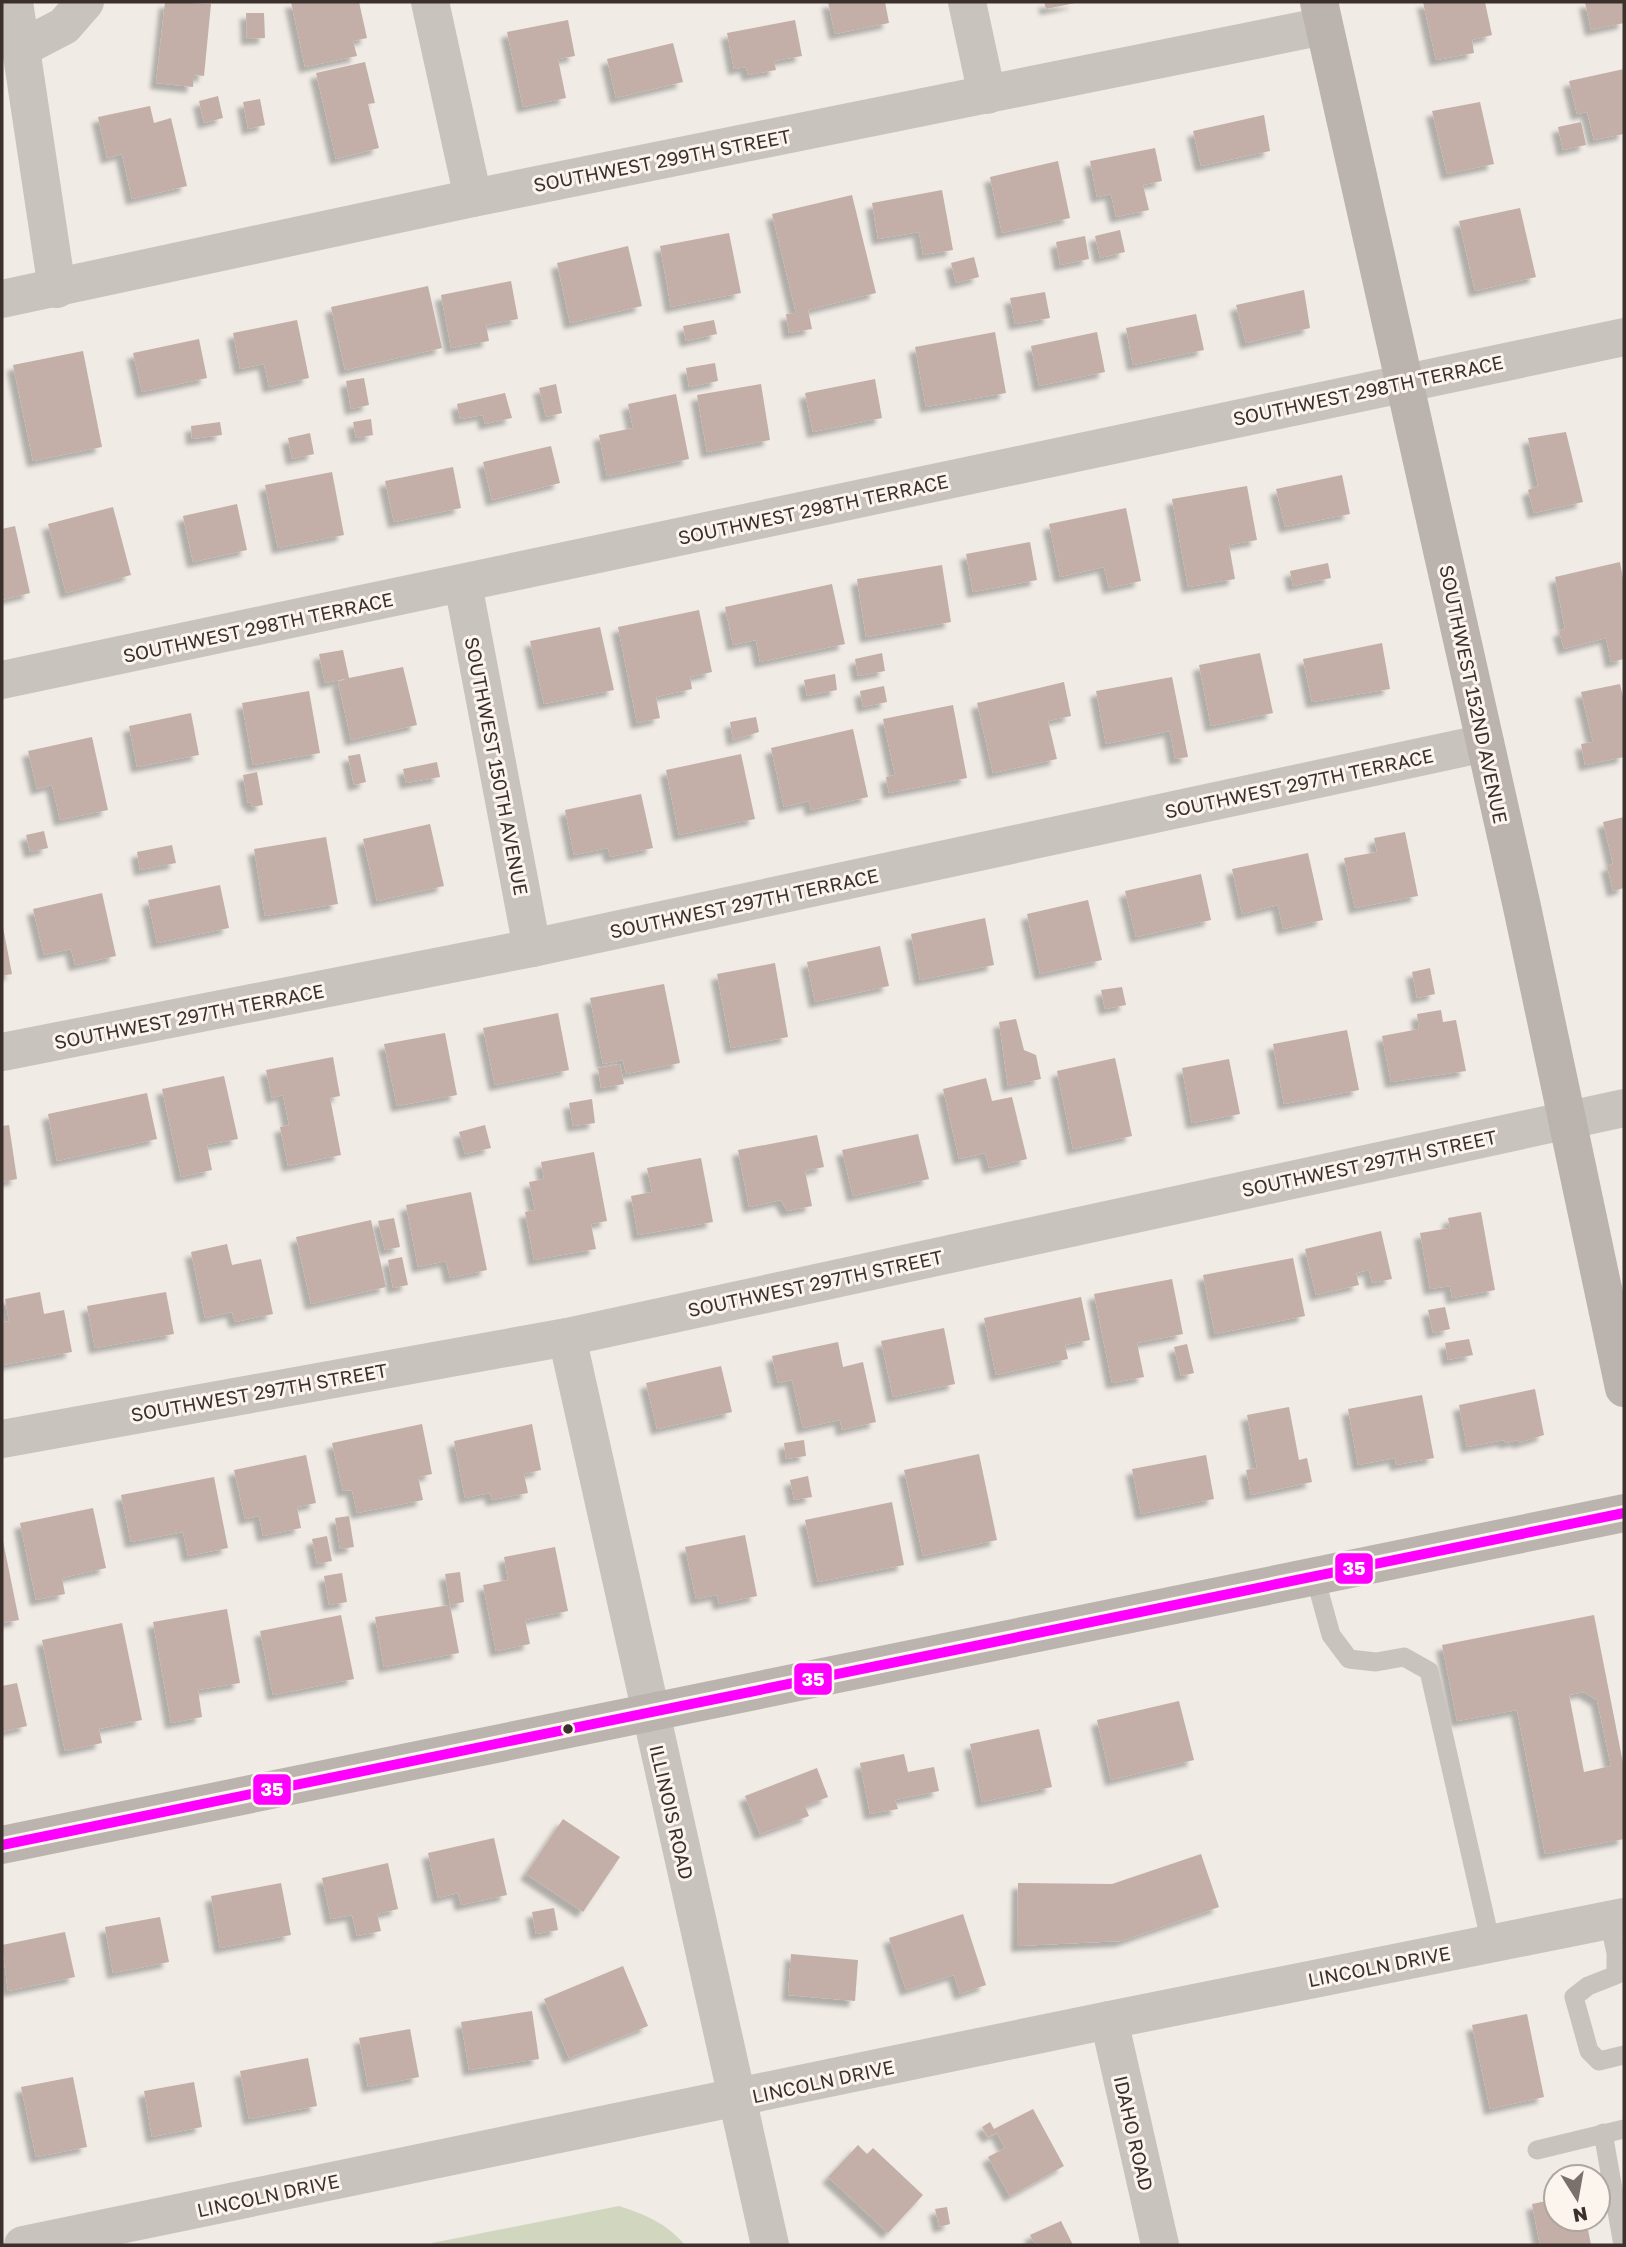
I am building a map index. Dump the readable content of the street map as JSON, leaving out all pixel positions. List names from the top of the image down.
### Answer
{
  "streets": {
    "street": [
      "SOUTHWEST 299TH STREET",
      "SOUTHWEST 298TH TERRACE",
      "SOUTHWEST 152ND AVENUE",
      "SOUTHWEST 150TH AVENUE",
      "SOUTHWEST 297TH TERRACE",
      "SOUTHWEST 297TH STREET",
      "ILLINOIS ROAD",
      "LINCOLN DRIVE",
      "IDAHO ROAD"
    ]
  },
  "crossings": [
    ["SOUTHWEST 299TH STREET", "SOUTHWEST 152ND AVENUE"],
    ["SOUTHWEST 298TH TERRACE", "SOUTHWEST 152ND AVENUE"],
    ["SOUTHWEST 298TH TERRACE", "SOUTHWEST 150TH AVENUE"],
    ["SOUTHWEST 152ND AVENUE", "SOUTHWEST 297TH TERRACE"],
    ["SOUTHWEST 152ND AVENUE", "SOUTHWEST 297TH STREET"],
    ["SOUTHWEST 150TH AVENUE", "SOUTHWEST 297TH TERRACE"],
    ["SOUTHWEST 297TH STREET", "ILLINOIS ROAD"],
    ["ILLINOIS ROAD", "LINCOLN DRIVE"],
    ["LINCOLN DRIVE", "IDAHO ROAD"]
  ],
  "lines": ["transit line 35"],
  "north": "bottom"
}
